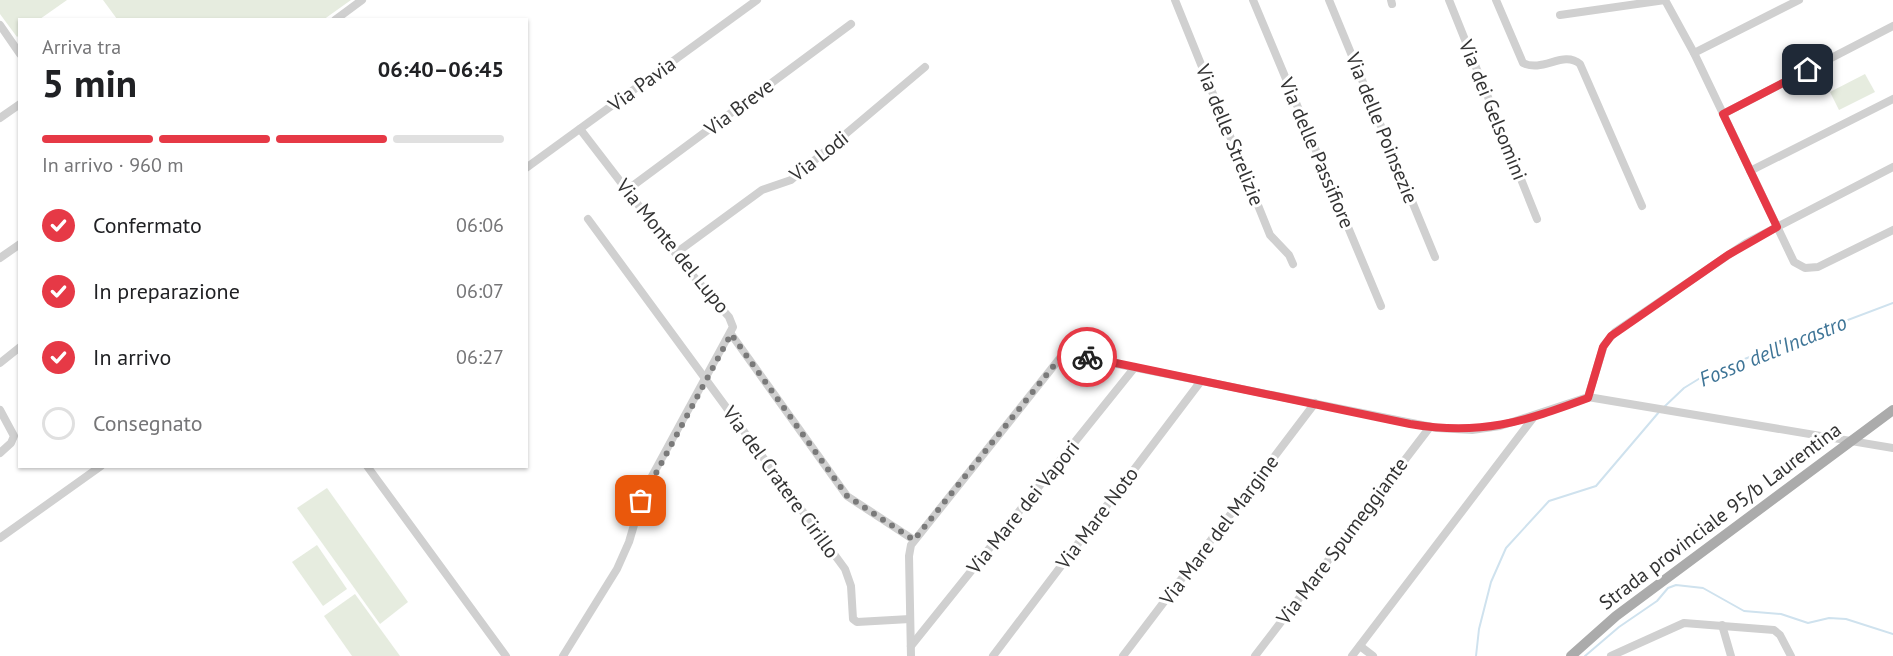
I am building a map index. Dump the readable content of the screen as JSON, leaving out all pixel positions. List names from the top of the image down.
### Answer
{
  "streets": {
    "main road": ["Strada provinciale 95/b Laurentina"],
    "street": [
      "Via Pavia",
      "Via Breve",
      "Via dei Gelsomini",
      "Via delle Poinsezie",
      "Via delle Strelizie",
      "Via delle Passifiore",
      "Via Lodi",
      "Via Monte del Lupo",
      "Via del Cratere Cirillo",
      "Via Mare dei Vapori",
      "Via Mare Noto",
      "Via Mare del Margine",
      "Via Mare Spumeggiante"
    ]
  },
  "crossings": [
    ["Via Pavia", "Via Monte del Lupo"],
    ["Via Breve", "Via Monte del Lupo"],
    ["Via Lodi", "Via Monte del Lupo"],
    ["Via Monte del Lupo", "Via del Cratere Cirillo"]
  ],
  "water": ["Fosso dell'Incastro"],
  "page": {
    "heading": ["5 min", "Arriva tra", "06:40–06:45"],
    "bar": "In arrivo · 960 m",
    "list": [
      ["Confermato", "06:06"],
      ["In preparazione", "06:07"],
      ["In arrivo", "06:27"],
      "Consegnato"
    ]
  }
}
